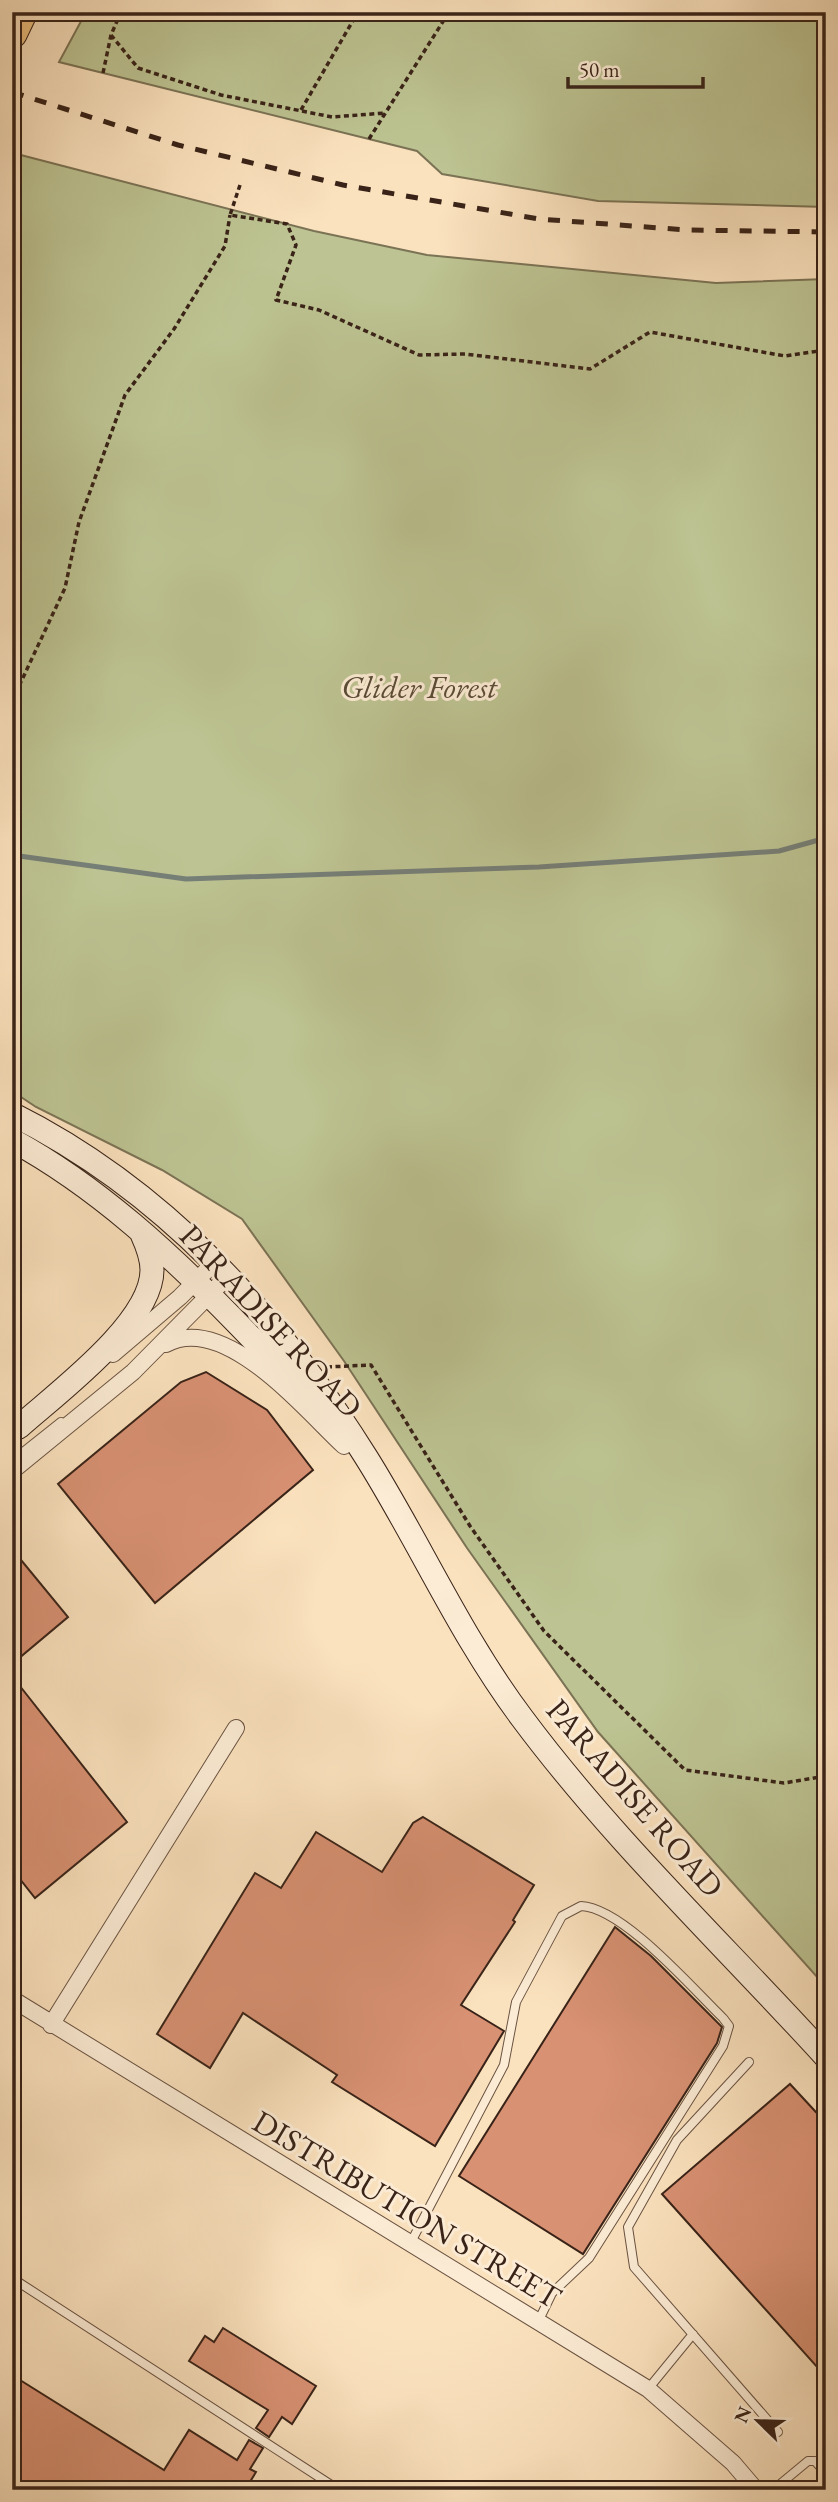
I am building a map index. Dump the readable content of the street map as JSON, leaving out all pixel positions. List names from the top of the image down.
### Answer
{
  "streets": {
    "street": ["PARADISE ROAD", "DISTRIBUTION STREET"]
  },
  "parks": ["Glider Forest"],
  "scale_bar": "50 m",
  "north": "top left"
}
